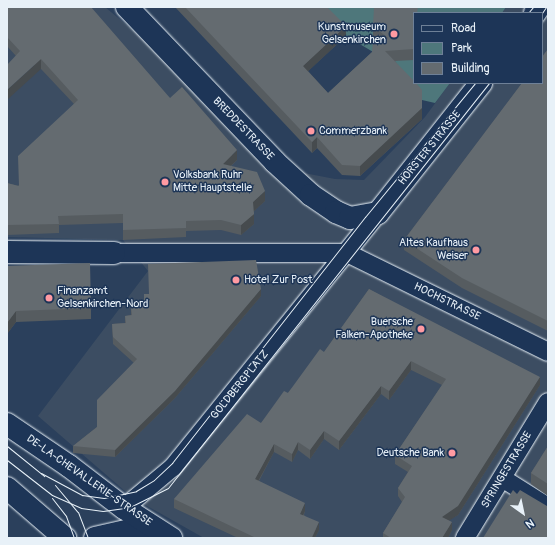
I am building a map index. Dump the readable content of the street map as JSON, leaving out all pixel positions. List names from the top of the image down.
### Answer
{
  "streets": {
    "street": [
      "BREDDESTRASSE",
      "HORSTER STRASSE",
      "HOCHSTRASSE",
      "GOLDBERGPLATZ",
      "SPRINGESTRASSE",
      "DE-LA-CHEVALLERIE-STRASSE"
    ]
  },
  "crossings": [
    ["BREDDESTRASSE", "HORSTER STRASSE"],
    ["BREDDESTRASSE", "GOLDBERGPLATZ"],
    ["HORSTER STRASSE", "GOLDBERGPLATZ"],
    ["HOCHSTRASSE", "GOLDBERGPLATZ"],
    ["GOLDBERGPLATZ", "DE-LA-CHEVALLERIE-STRASSE"]
  ],
  "places": [
    "Kunstmuseum Gelsenkirchen",
    "Commerzbank",
    "Volksbank Ruhr Mitte Hauptstelle",
    "Altes Kaufhaus Weiser",
    "Hotel Zur Post",
    "Finanzamt Gelsenkirchen-Nord",
    "Buersche Falken-Apotheke",
    "Deutsche Bank"
  ],
  "legend": ["Road", "Park", "Building"],
  "north": "bottom right"
}
